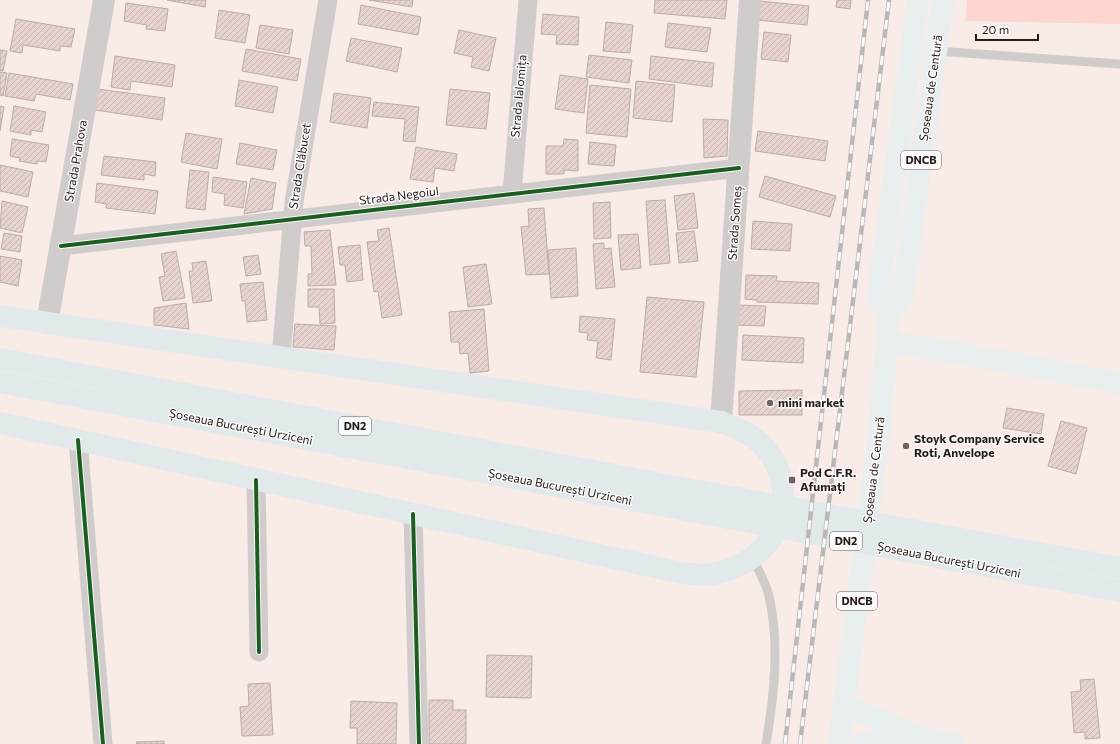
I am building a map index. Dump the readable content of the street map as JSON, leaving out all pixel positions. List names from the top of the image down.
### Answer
{
  "streets": {
    "highway": ["DN2", "Șoseaua București Urziceni"],
    "main road": ["Șoseaua de Centură", "DNCB"],
    "street": [
      "Strada Ialomița",
      "Strada Prahova",
      "Strada Clăbucet",
      "Strada Negoiul",
      "Strada Someș"
    ]
  },
  "crossings": [
    ["Strada Ialomița", "Strada Negoiul"],
    ["Strada Prahova", "Strada Negoiul"],
    ["Strada Clăbucet", "Strada Negoiul"],
    ["Strada Negoiul", "Strada Someș"]
  ],
  "places": {
    "other": ["mini market", "Stoyk Company Service Roti, Anvelope"],
    "transit": ["Pod C.F.R. Afumați"]
  },
  "scale_bar": "20 m"
}
